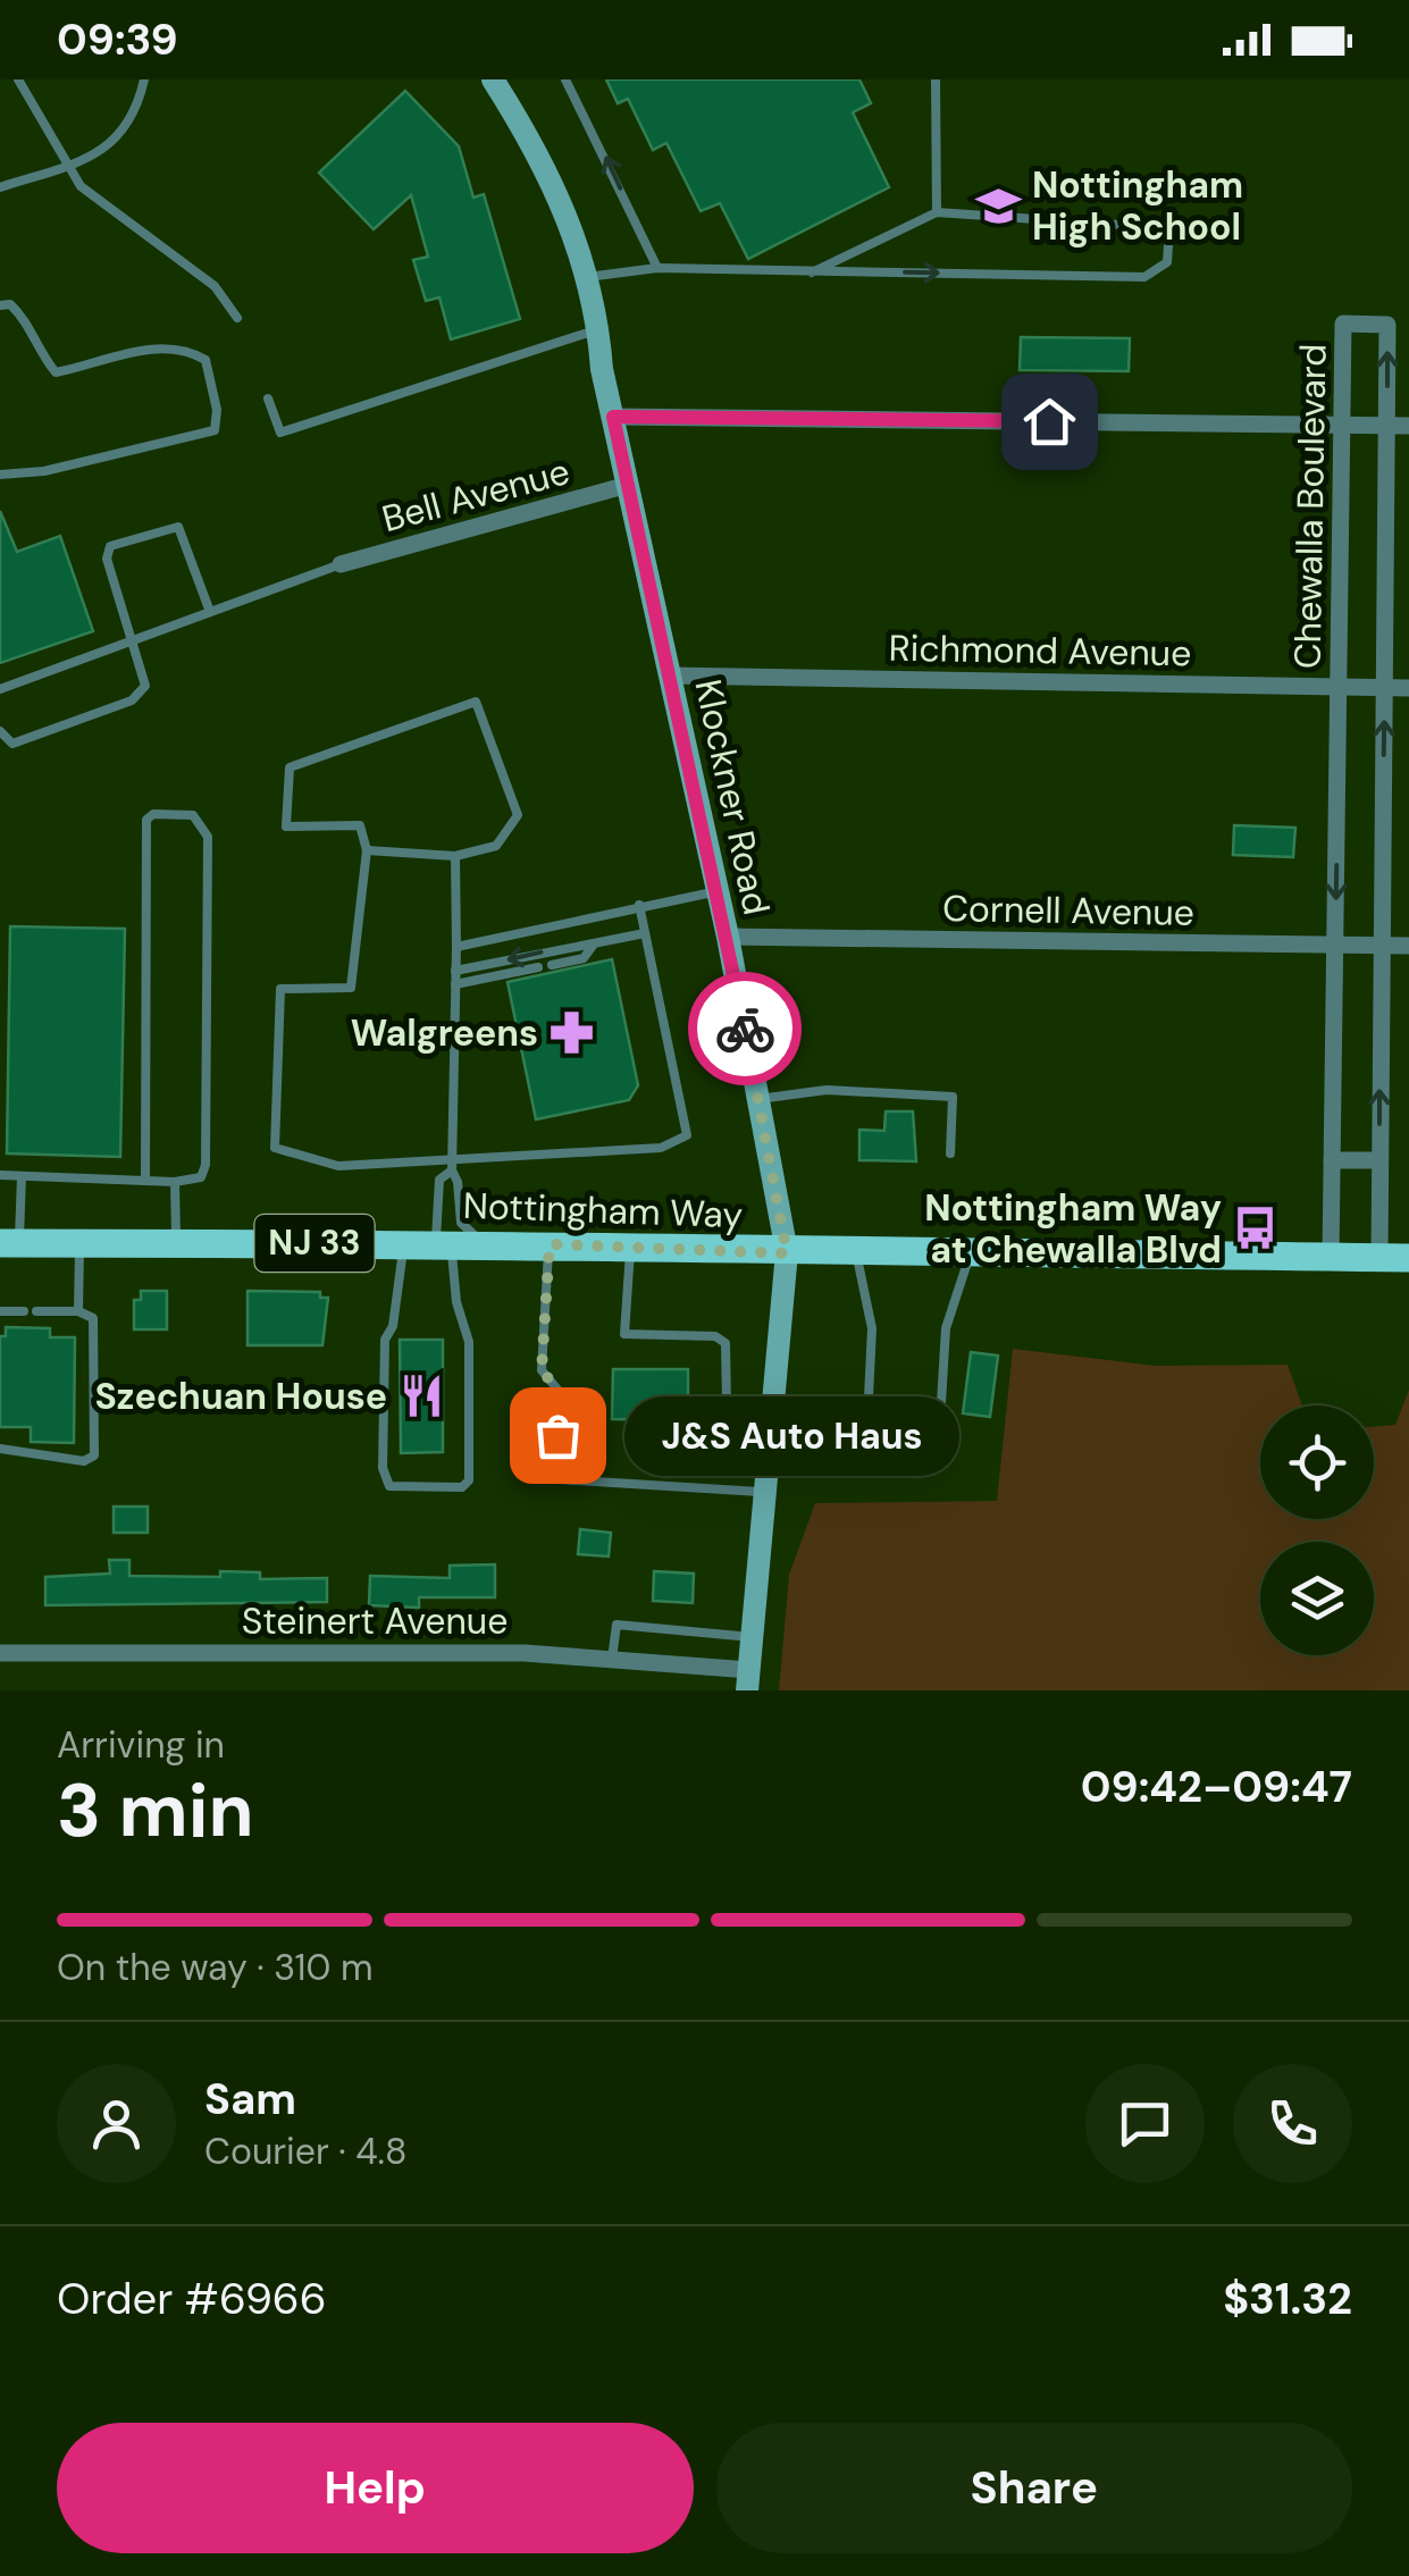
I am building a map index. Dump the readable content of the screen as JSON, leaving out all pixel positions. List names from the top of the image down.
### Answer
{
  "streets": {
    "main road": ["Klockner Road", "Nottingham Way", "NJ 33"],
    "street": [
      "Bell Avenue",
      "Chewalla Boulevard",
      "Richmond Avenue",
      "Cornell Avenue",
      "Steinert Avenue"
    ]
  },
  "crossings": [
    ["Bell Avenue", "Klockner Road"],
    ["Chewalla Boulevard", "Richmond Avenue"],
    ["Chewalla Boulevard", "Cornell Avenue"],
    ["Chewalla Boulevard", "Nottingham Way"],
    ["Richmond Avenue", "Klockner Road"],
    ["Klockner Road", "Cornell Avenue"],
    ["Klockner Road", "Nottingham Way"],
    ["Klockner Road", "Steinert Avenue"]
  ],
  "places": {
    "school or university": ["Nottingham High School"],
    "pharmacy": ["Walgreens"],
    "bus stop": ["Nottingham Way at Chewalla Blvd"],
    "restaurant": ["Szechuan House"],
    "other": ["J&S Auto Haus"]
  },
  "page": {
    "status": "09:39",
    "bubble": "J&S Auto Haus",
    "heading": ["3 min", "Arriving in", "09:42–09:47"],
    "panel": [
      "Sam",
      "Courier · 4.8",
      "Order #6966",
      "$31.32"
    ],
    "bar": "On the way · 310 m",
    "buttons": ["Help", "Share"]
  }
}
